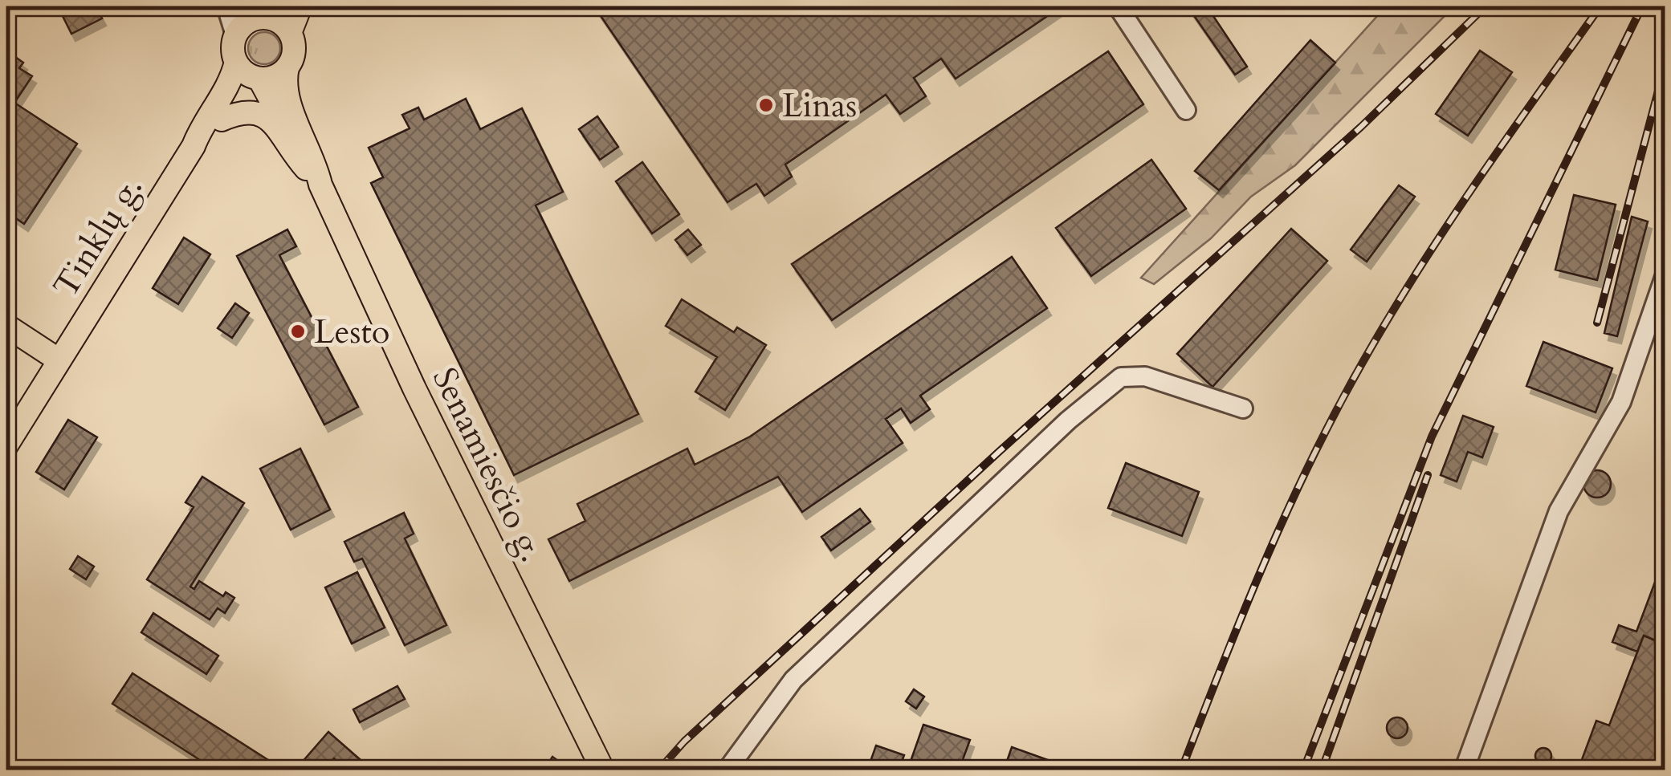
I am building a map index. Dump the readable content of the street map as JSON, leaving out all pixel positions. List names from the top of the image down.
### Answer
{
  "streets": {
    "main road": ["Tinklų g.", "Senamiesčio g."]
  },
  "crossings": [
    ["Tinklų g.", "Senamiesčio g."]
  ],
  "places": ["Linas", "Lesto"]
}
